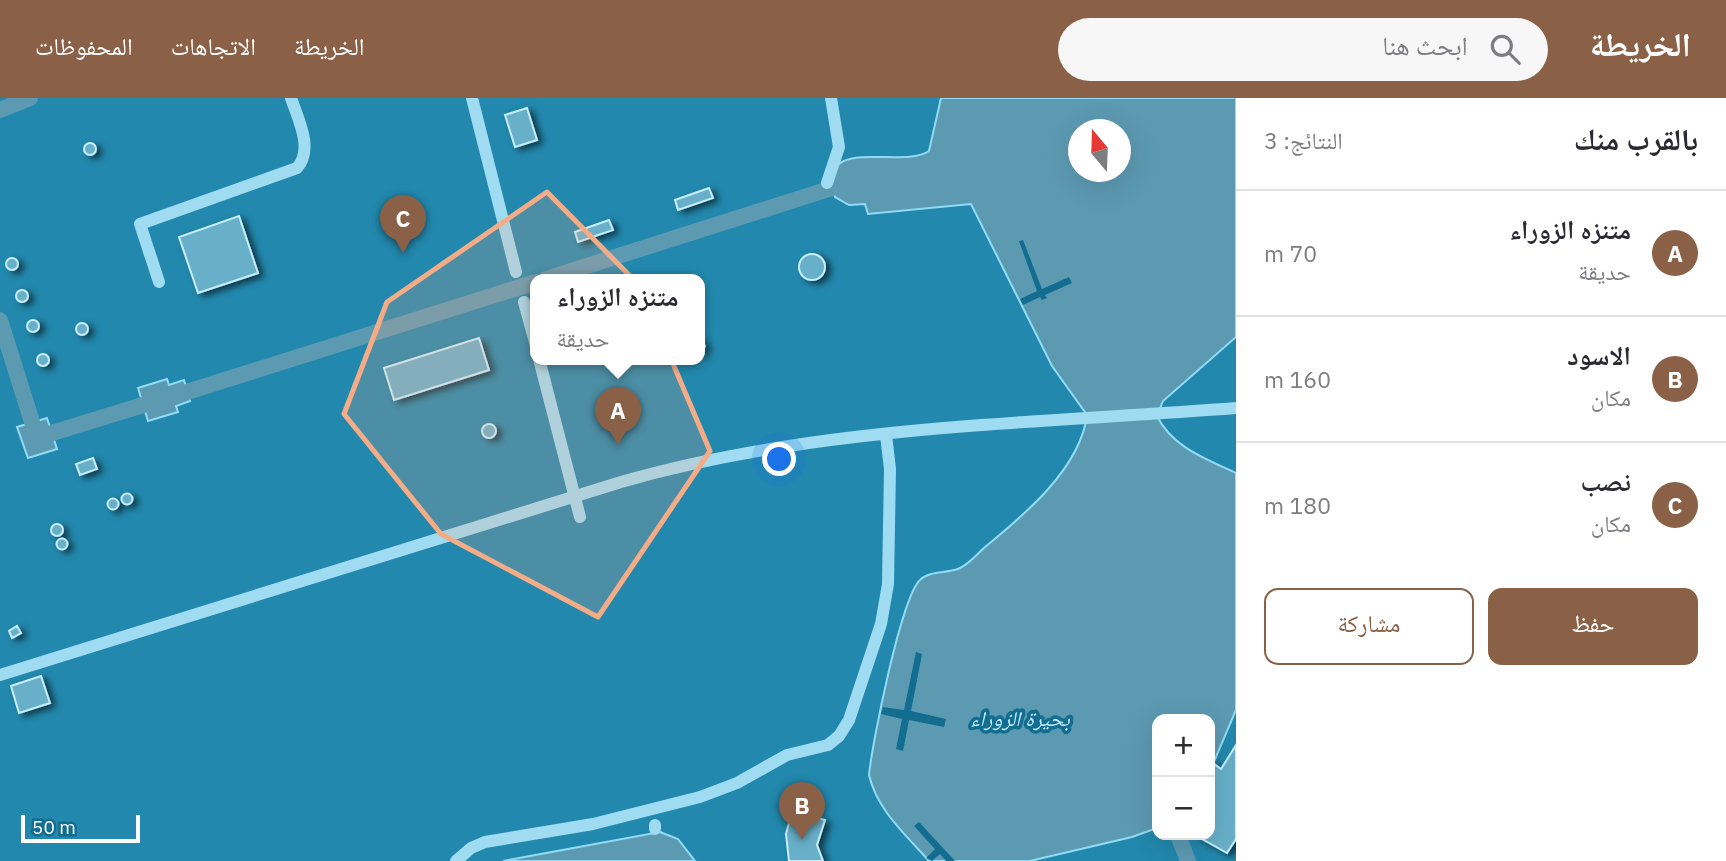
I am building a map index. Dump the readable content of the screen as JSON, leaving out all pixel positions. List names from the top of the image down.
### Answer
{
  "water": ["بحيرة الزوراء"],
  "scale_bar": "50 m",
  "north": "top",
  "page": {
    "header": "الخريطة",
    "search": "ابحث هنا",
    "nav": ["الخريطة", "الاتجاهات", "المحفوظات"],
    "heading": ["بالقرب منك", "النتائج: 3"],
    "list": [
      {
        "mark": "A",
        "name": "متنزه الزوراء",
        "note": "حديقة",
        "value": "70 m"
      },
      {
        "mark": "B",
        "name": "الاسود",
        "note": "مكان",
        "value": "160 m"
      },
      {
        "mark": "C",
        "name": "نصب",
        "note": "مكان",
        "value": "180 m"
      }
    ],
    "pins": ["C", "A", "B"],
    "popup": ["متنزه الزوراء", "حديقة"],
    "buttons": ["حفظ", "مشاركة"],
    "map_buttons": ["+", "−"],
    "scale": "50 m"
  }
}
